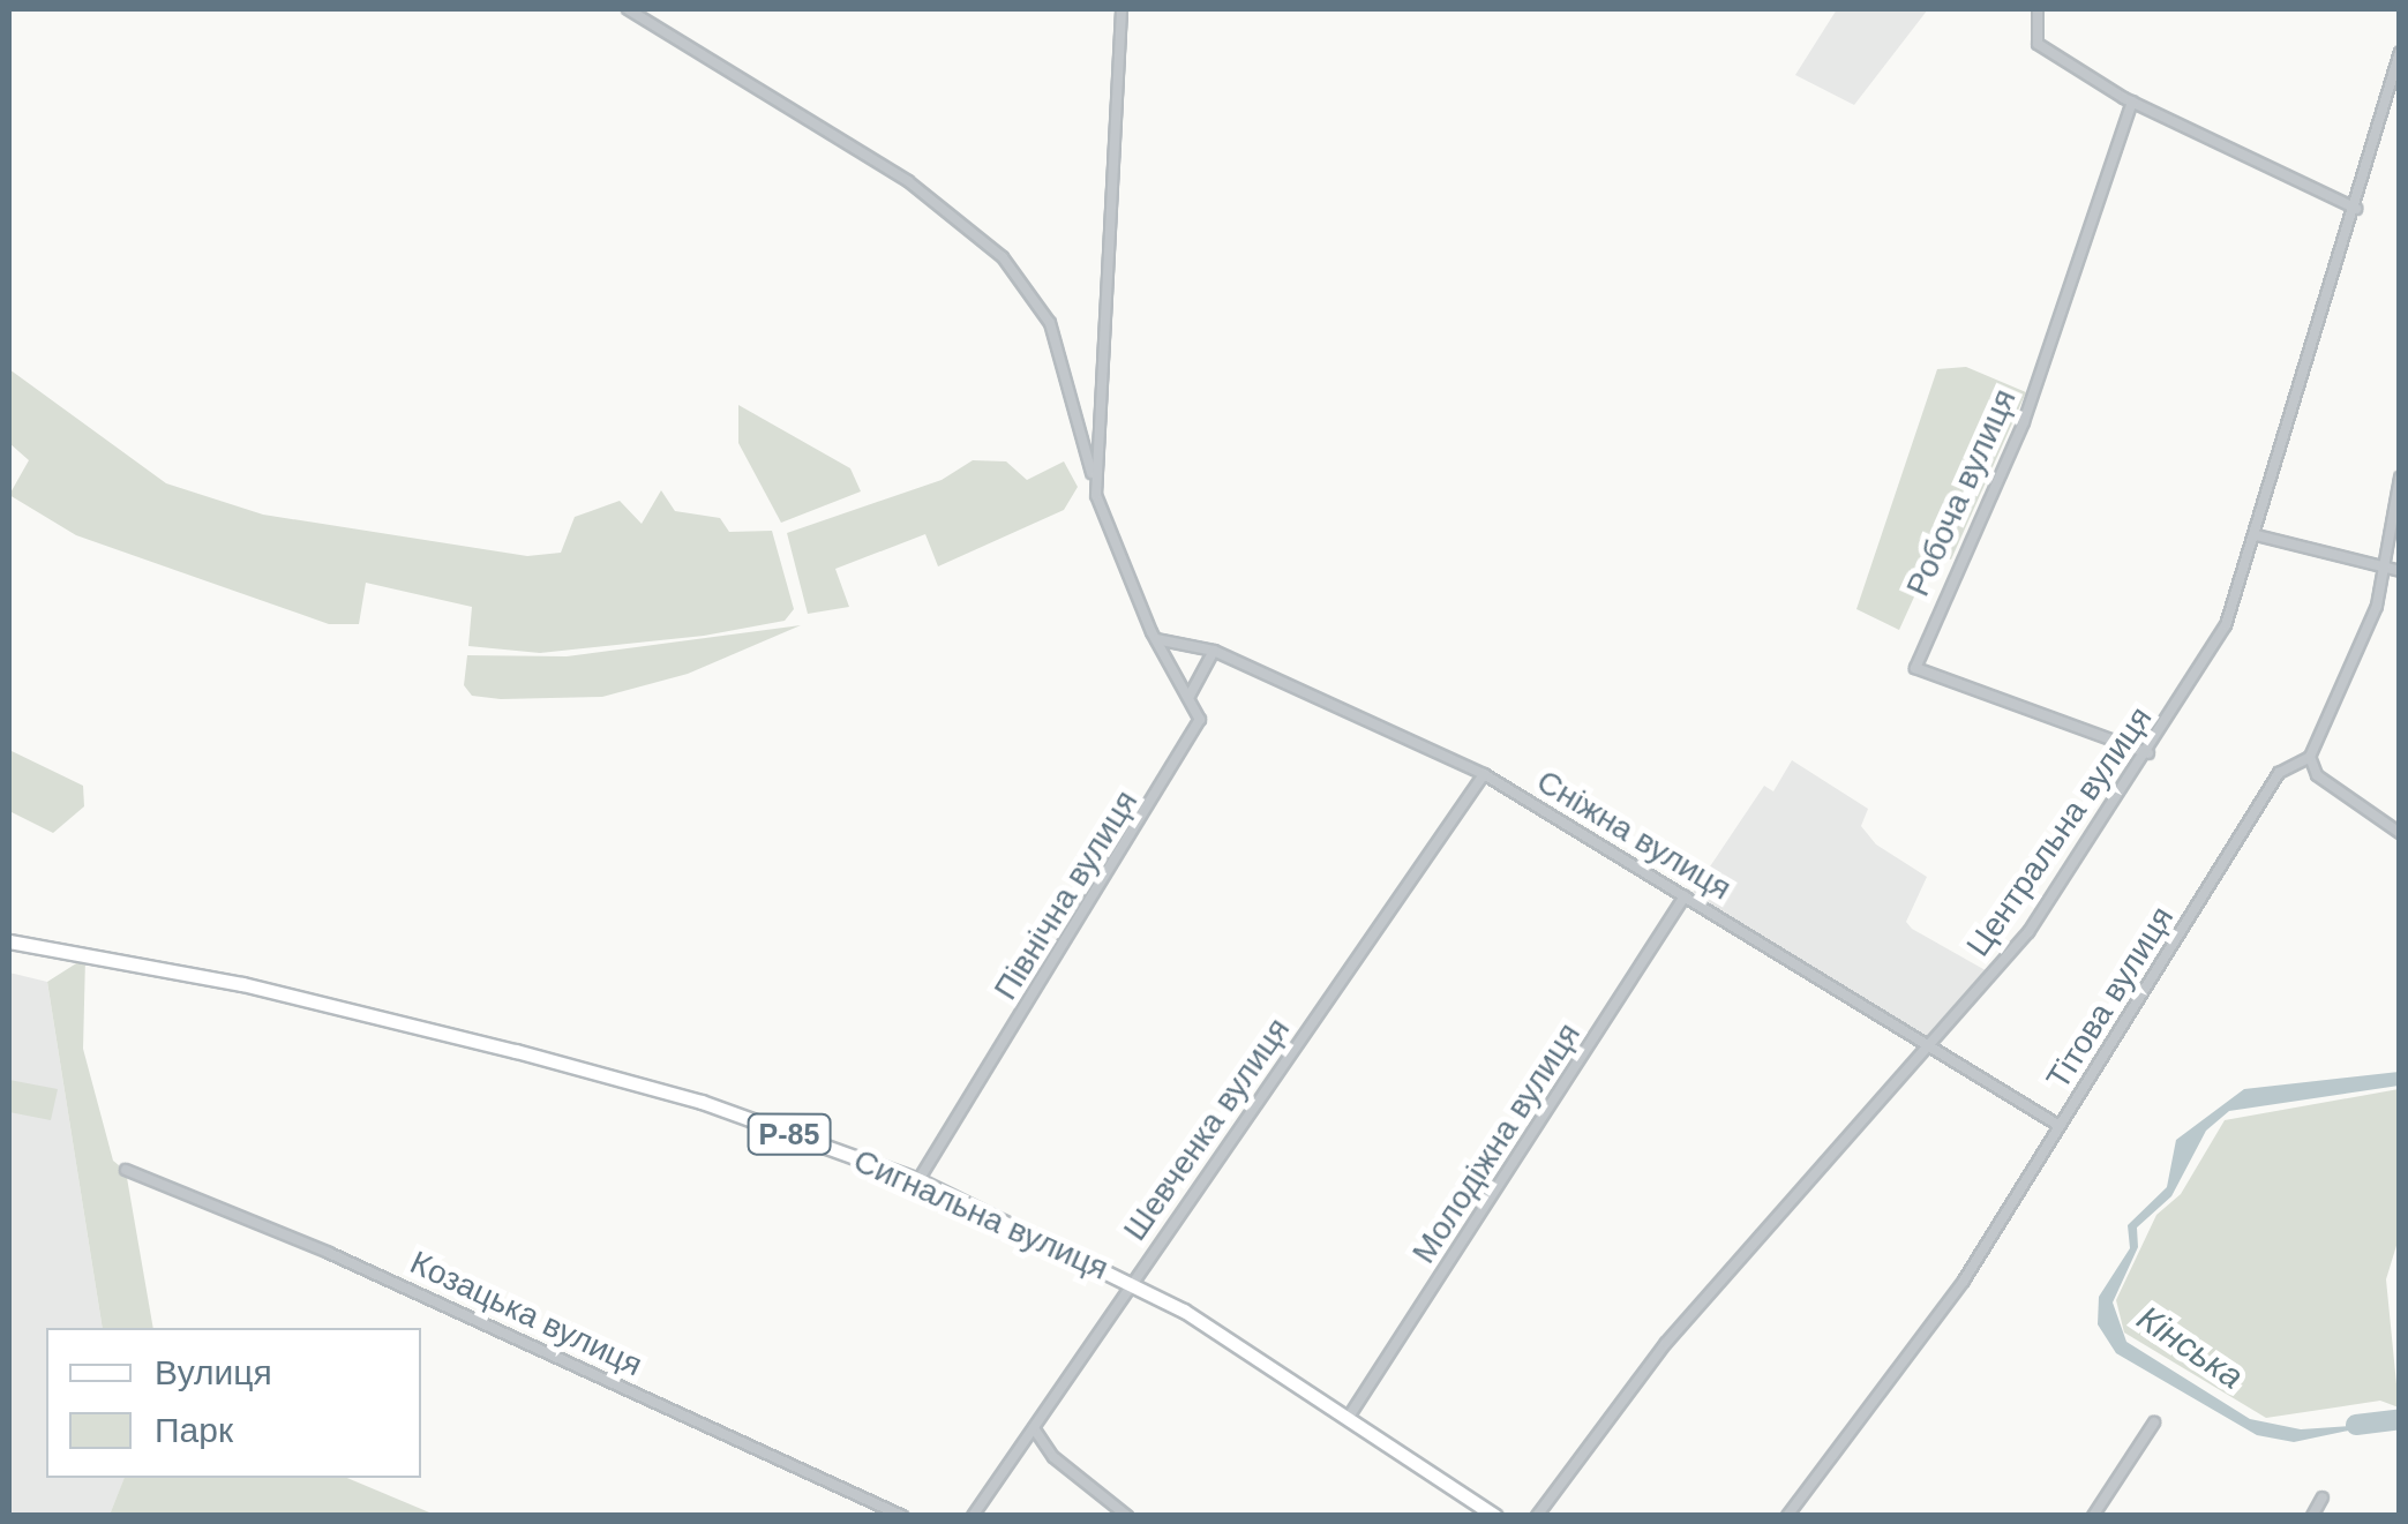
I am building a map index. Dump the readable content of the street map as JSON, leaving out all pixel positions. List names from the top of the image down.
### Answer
{
  "streets": {
    "main road": ["Р-85", "Сигнальна вулиця"],
    "street": [
      "Робоча вулиця",
      "Центральна вулиця",
      "Сніжна вулиця",
      "Північна вулиця",
      "Тітова вулиця",
      "Шевченка вулиця",
      "Молодіжна вулиця",
      "Козацька вулиця"
    ]
  },
  "crossings": [
    ["Робоча вулиця", "Центральна вулиця"],
    ["Центральна вулиця", "Сніжна вулиця"],
    ["Сніжна вулиця", "Тітова вулиця"],
    ["Сніжна вулиця", "Шевченка вулиця"],
    ["Сніжна вулиця", "Молодіжна вулиця"],
    ["Північна вулиця", "Сигнальна вулиця"],
    ["Шевченка вулиця", "Сигнальна вулиця"],
    ["Молодіжна вулиця", "Сигнальна вулиця"]
  ],
  "water": ["Кінська"],
  "legend": ["Вулиця", "Парк"]
}
